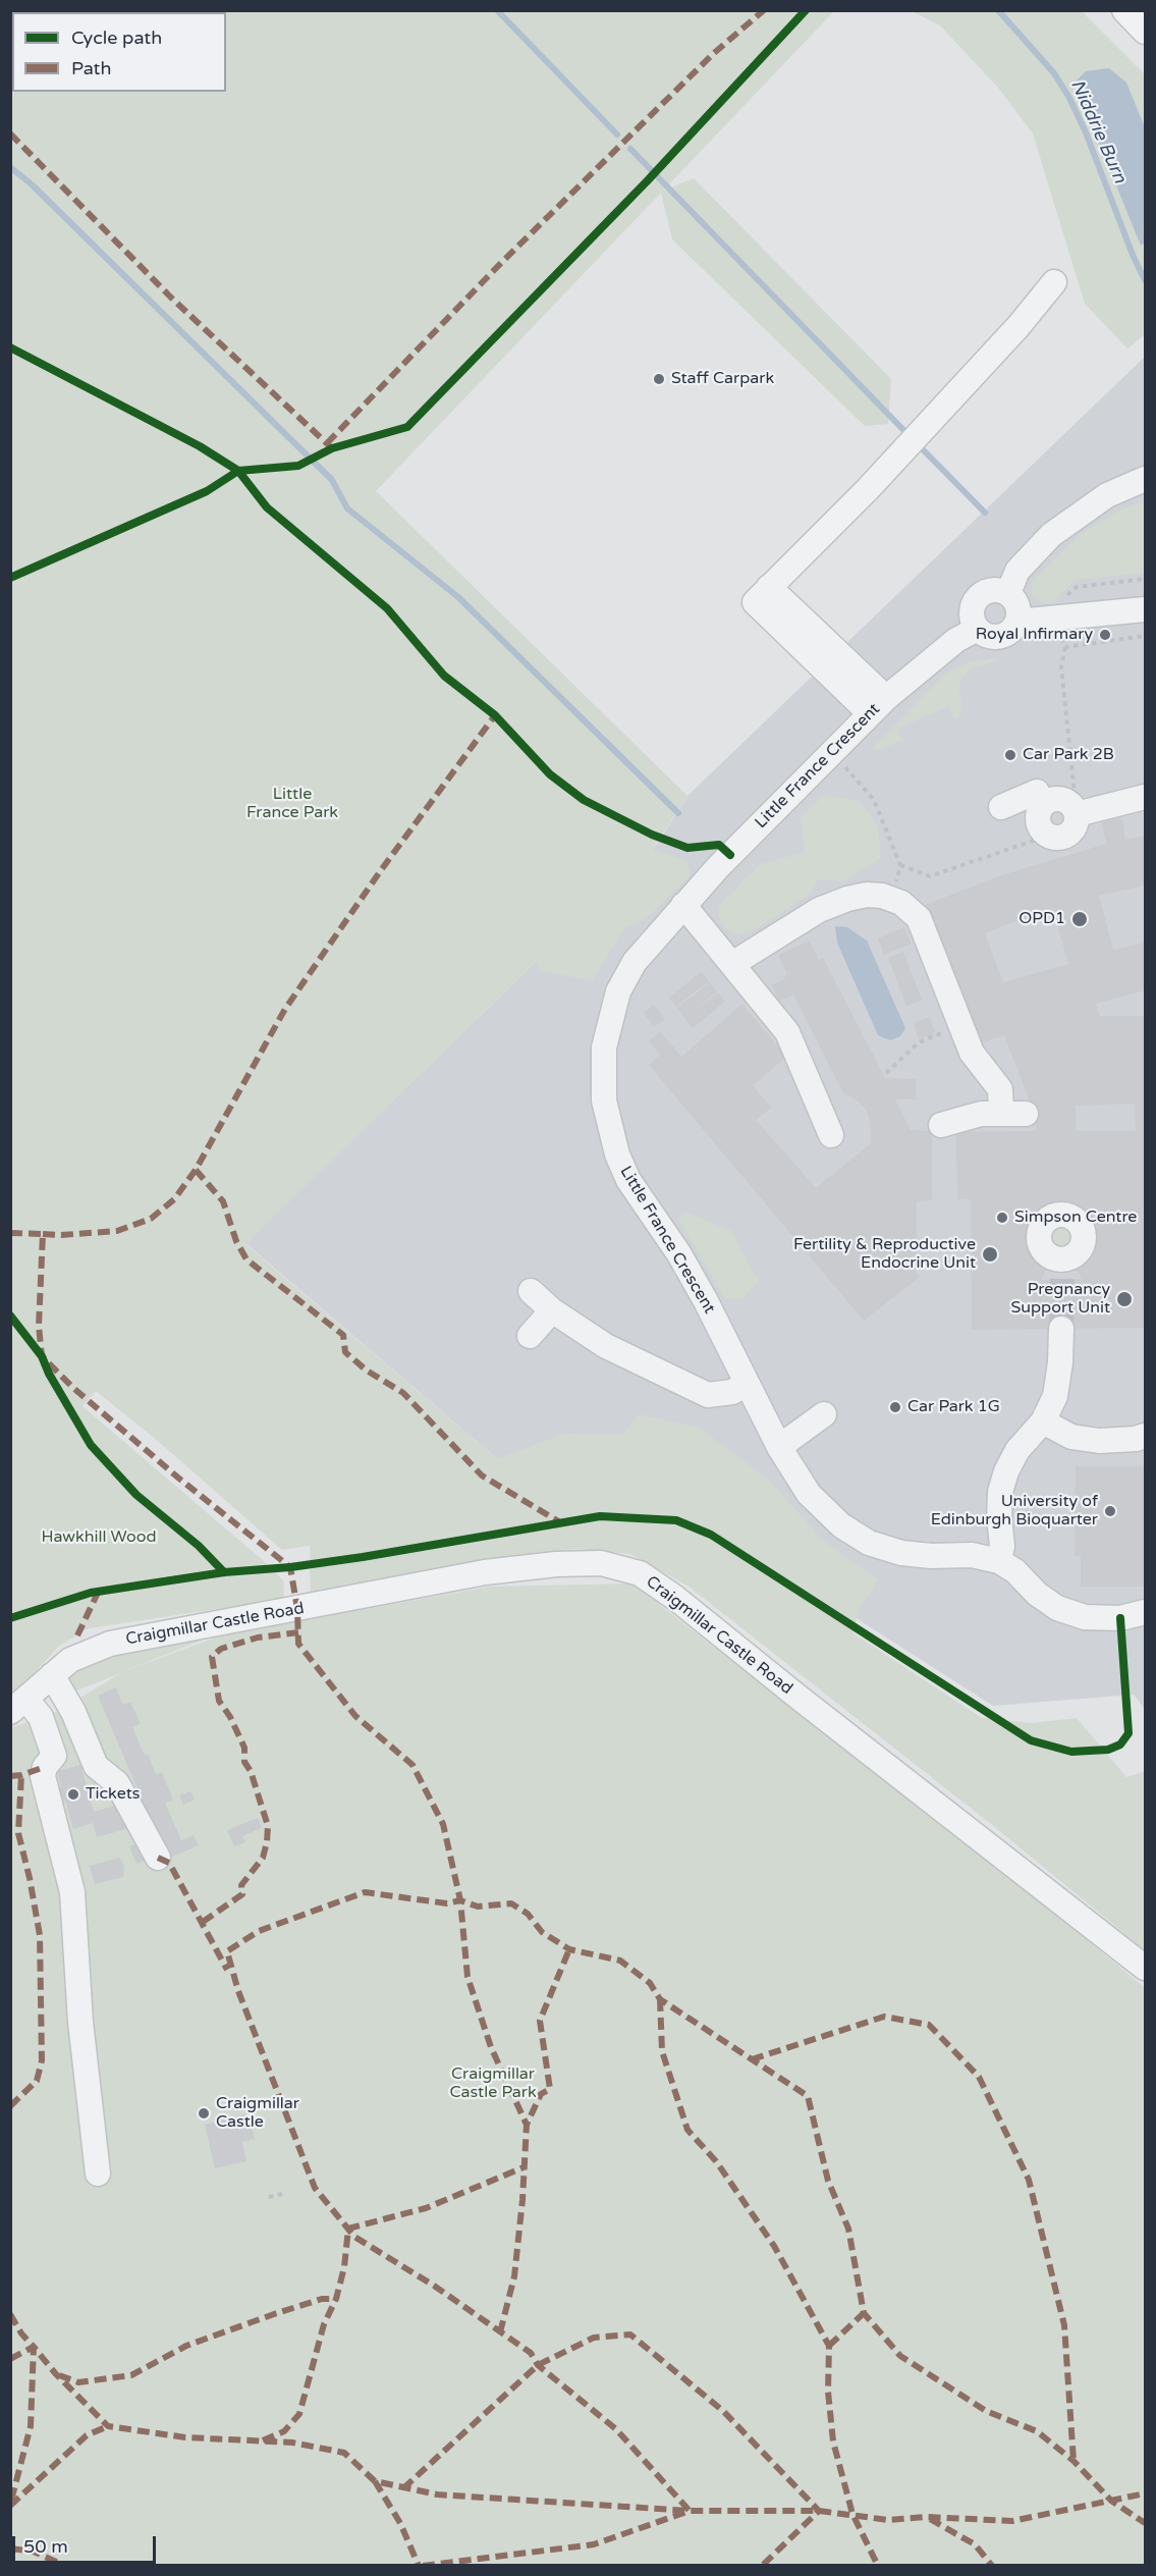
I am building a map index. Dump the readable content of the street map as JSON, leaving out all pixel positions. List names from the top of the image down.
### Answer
{
  "streets": {
    "street": ["Little France Crescent", "Craigmillar Castle Road"]
  },
  "water": ["Niddrie Burn"],
  "parks": ["Little France Park", "Hawkhill Wood", "Craigmillar Castle Park"],
  "places": [
    "Staff Carpark",
    "Royal Infirmary",
    "Car Park 2B",
    "OPD1",
    "Simpson Centre",
    "Fertility & Reproductive Endocrine Unit",
    "Pregnancy Support Unit",
    "Car Park 1G",
    "University of Edinburgh Bioquarter",
    "Tickets",
    "Craigmillar Castle"
  ],
  "legend": ["Cycle path", "Path"],
  "scale_bar": "50 m"
}
